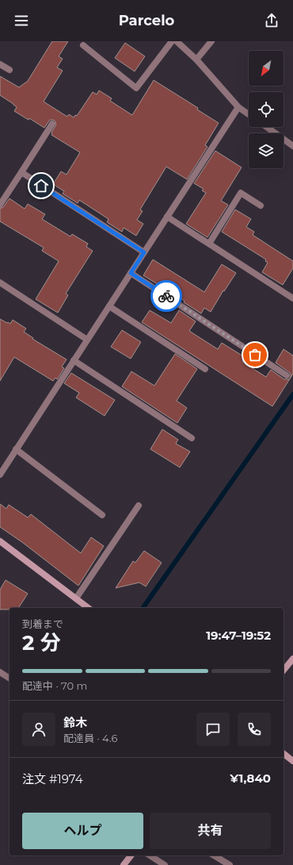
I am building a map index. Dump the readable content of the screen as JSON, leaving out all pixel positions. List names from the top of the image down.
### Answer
{
  "north": "bottom left",
  "page": {
    "header": "Parcelo",
    "heading": ["2 分", "到着まで", "19:47–19:52"],
    "panel": [
      "鈴木",
      "配達員 · 4.6",
      "注文 #1974",
      "¥1,840"
    ],
    "bar": "配達中 · 70 m",
    "buttons": ["ヘルプ", "共有"]
  }
}
